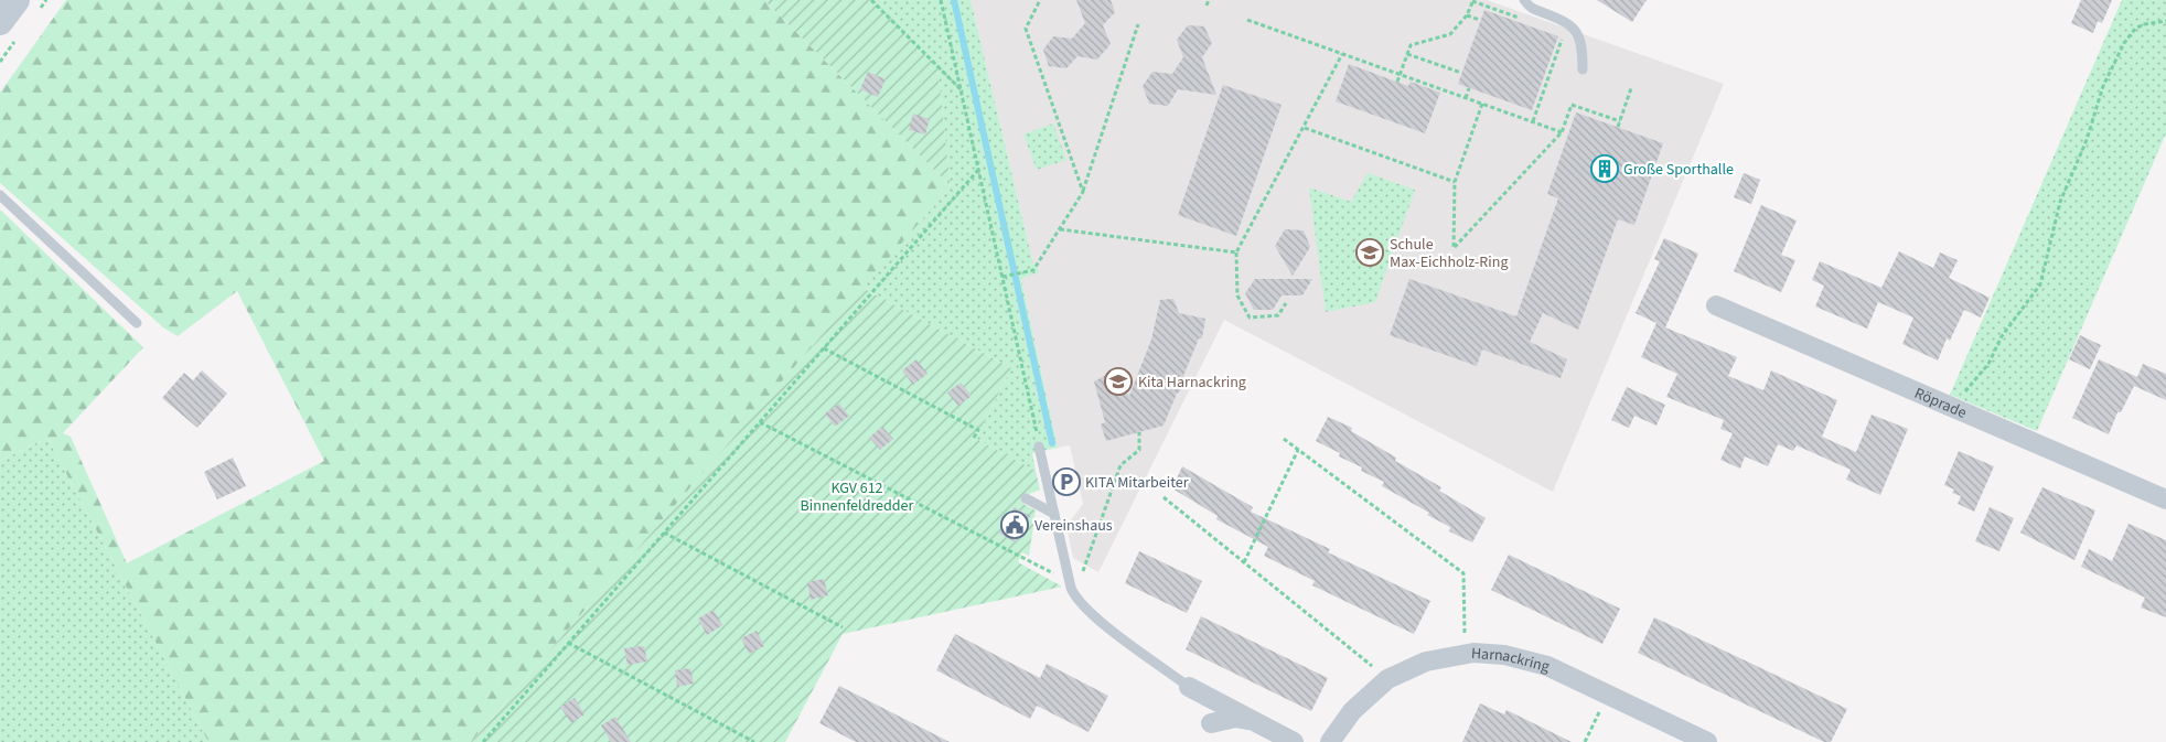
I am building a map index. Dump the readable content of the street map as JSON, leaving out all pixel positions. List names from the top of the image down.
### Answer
{
  "streets": {
    "street": ["Röprade", "Harnackring"]
  },
  "parks": ["KGV 612 Binnenfeldredder"],
  "places": {
    "building": ["Große Sporthalle"],
    "school or university": ["Schule Max-Eichholz-Ring", "Kita Harnackring"],
    "parking": ["KITA Mitarbeiter"],
    "public building": ["Vereinshaus"]
  }
}
